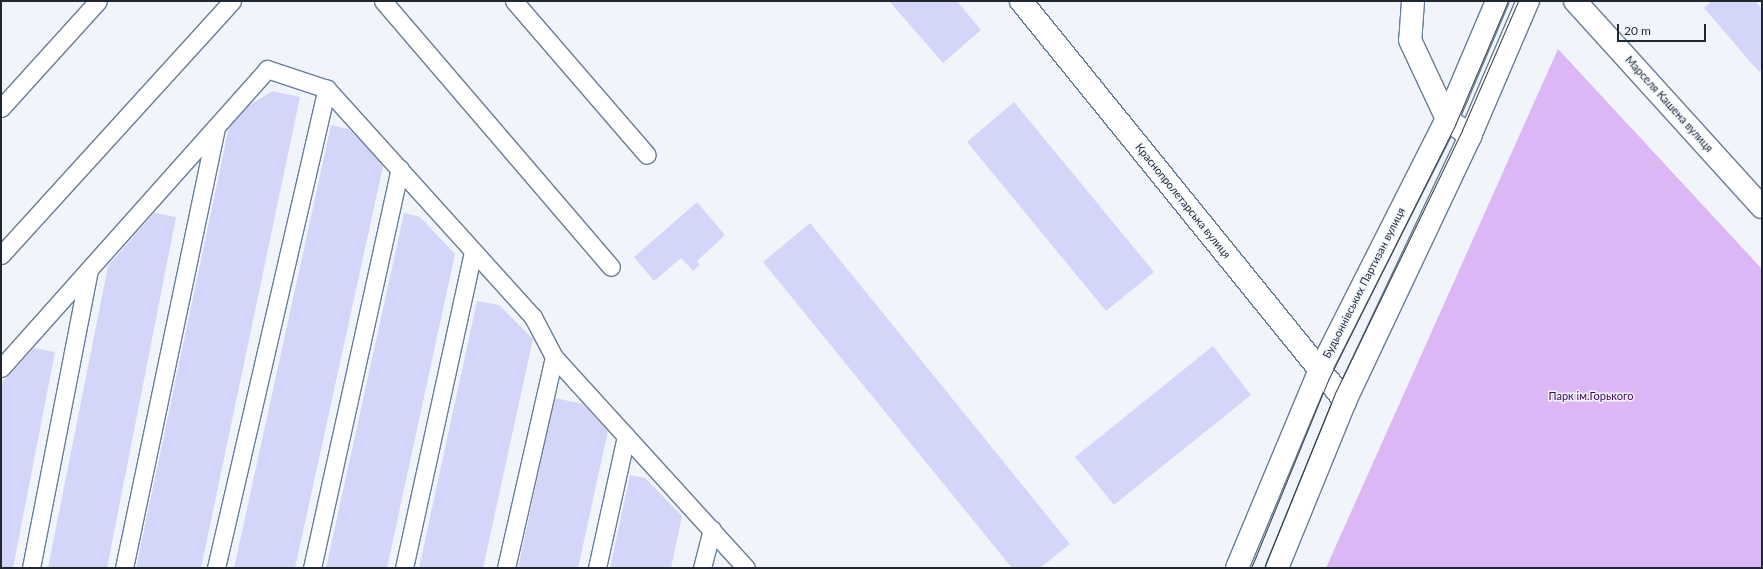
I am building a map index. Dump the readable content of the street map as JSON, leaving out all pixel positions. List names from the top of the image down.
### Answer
{
  "streets": {
    "main road": ["Марселя Кашена вулиця", "Краснопролетарська вулиця", "Будьоннівських Партизан вулиця"]
  },
  "crossings": [
    ["Краснопролетарська вулиця", "Будьоннівських Партизан вулиця"]
  ],
  "parks": ["Парк iм.Горького"],
  "scale_bar": "20 m"
}
